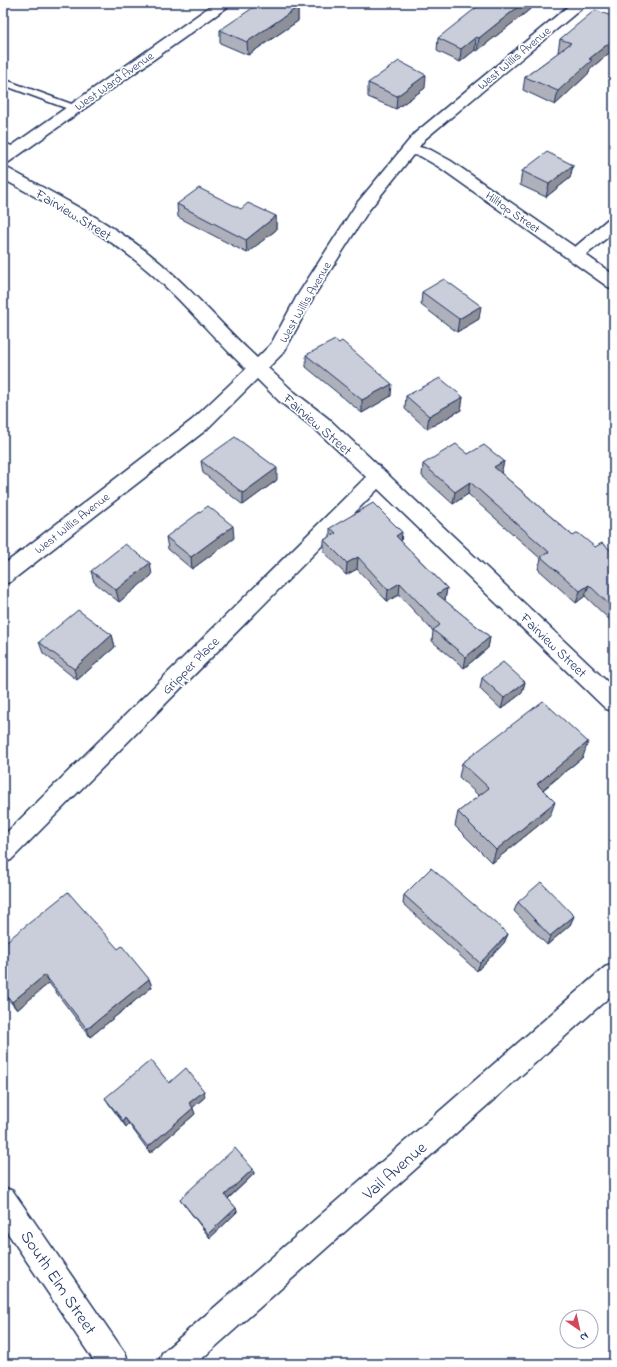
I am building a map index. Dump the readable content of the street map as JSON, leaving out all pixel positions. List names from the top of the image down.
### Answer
{
  "streets": {
    "street": [
      "West Willis Avenue",
      "West Ward Avenue",
      "Hilltop Street",
      "Fairview Street",
      "Gripper Place",
      "Vail Avenue",
      "South Elm Street"
    ]
  },
  "crossings": [
    ["West Willis Avenue", "Hilltop Street"],
    ["West Willis Avenue", "Fairview Street"],
    ["Fairview Street", "Gripper Place"]
  ],
  "north": "bottom right"
}
